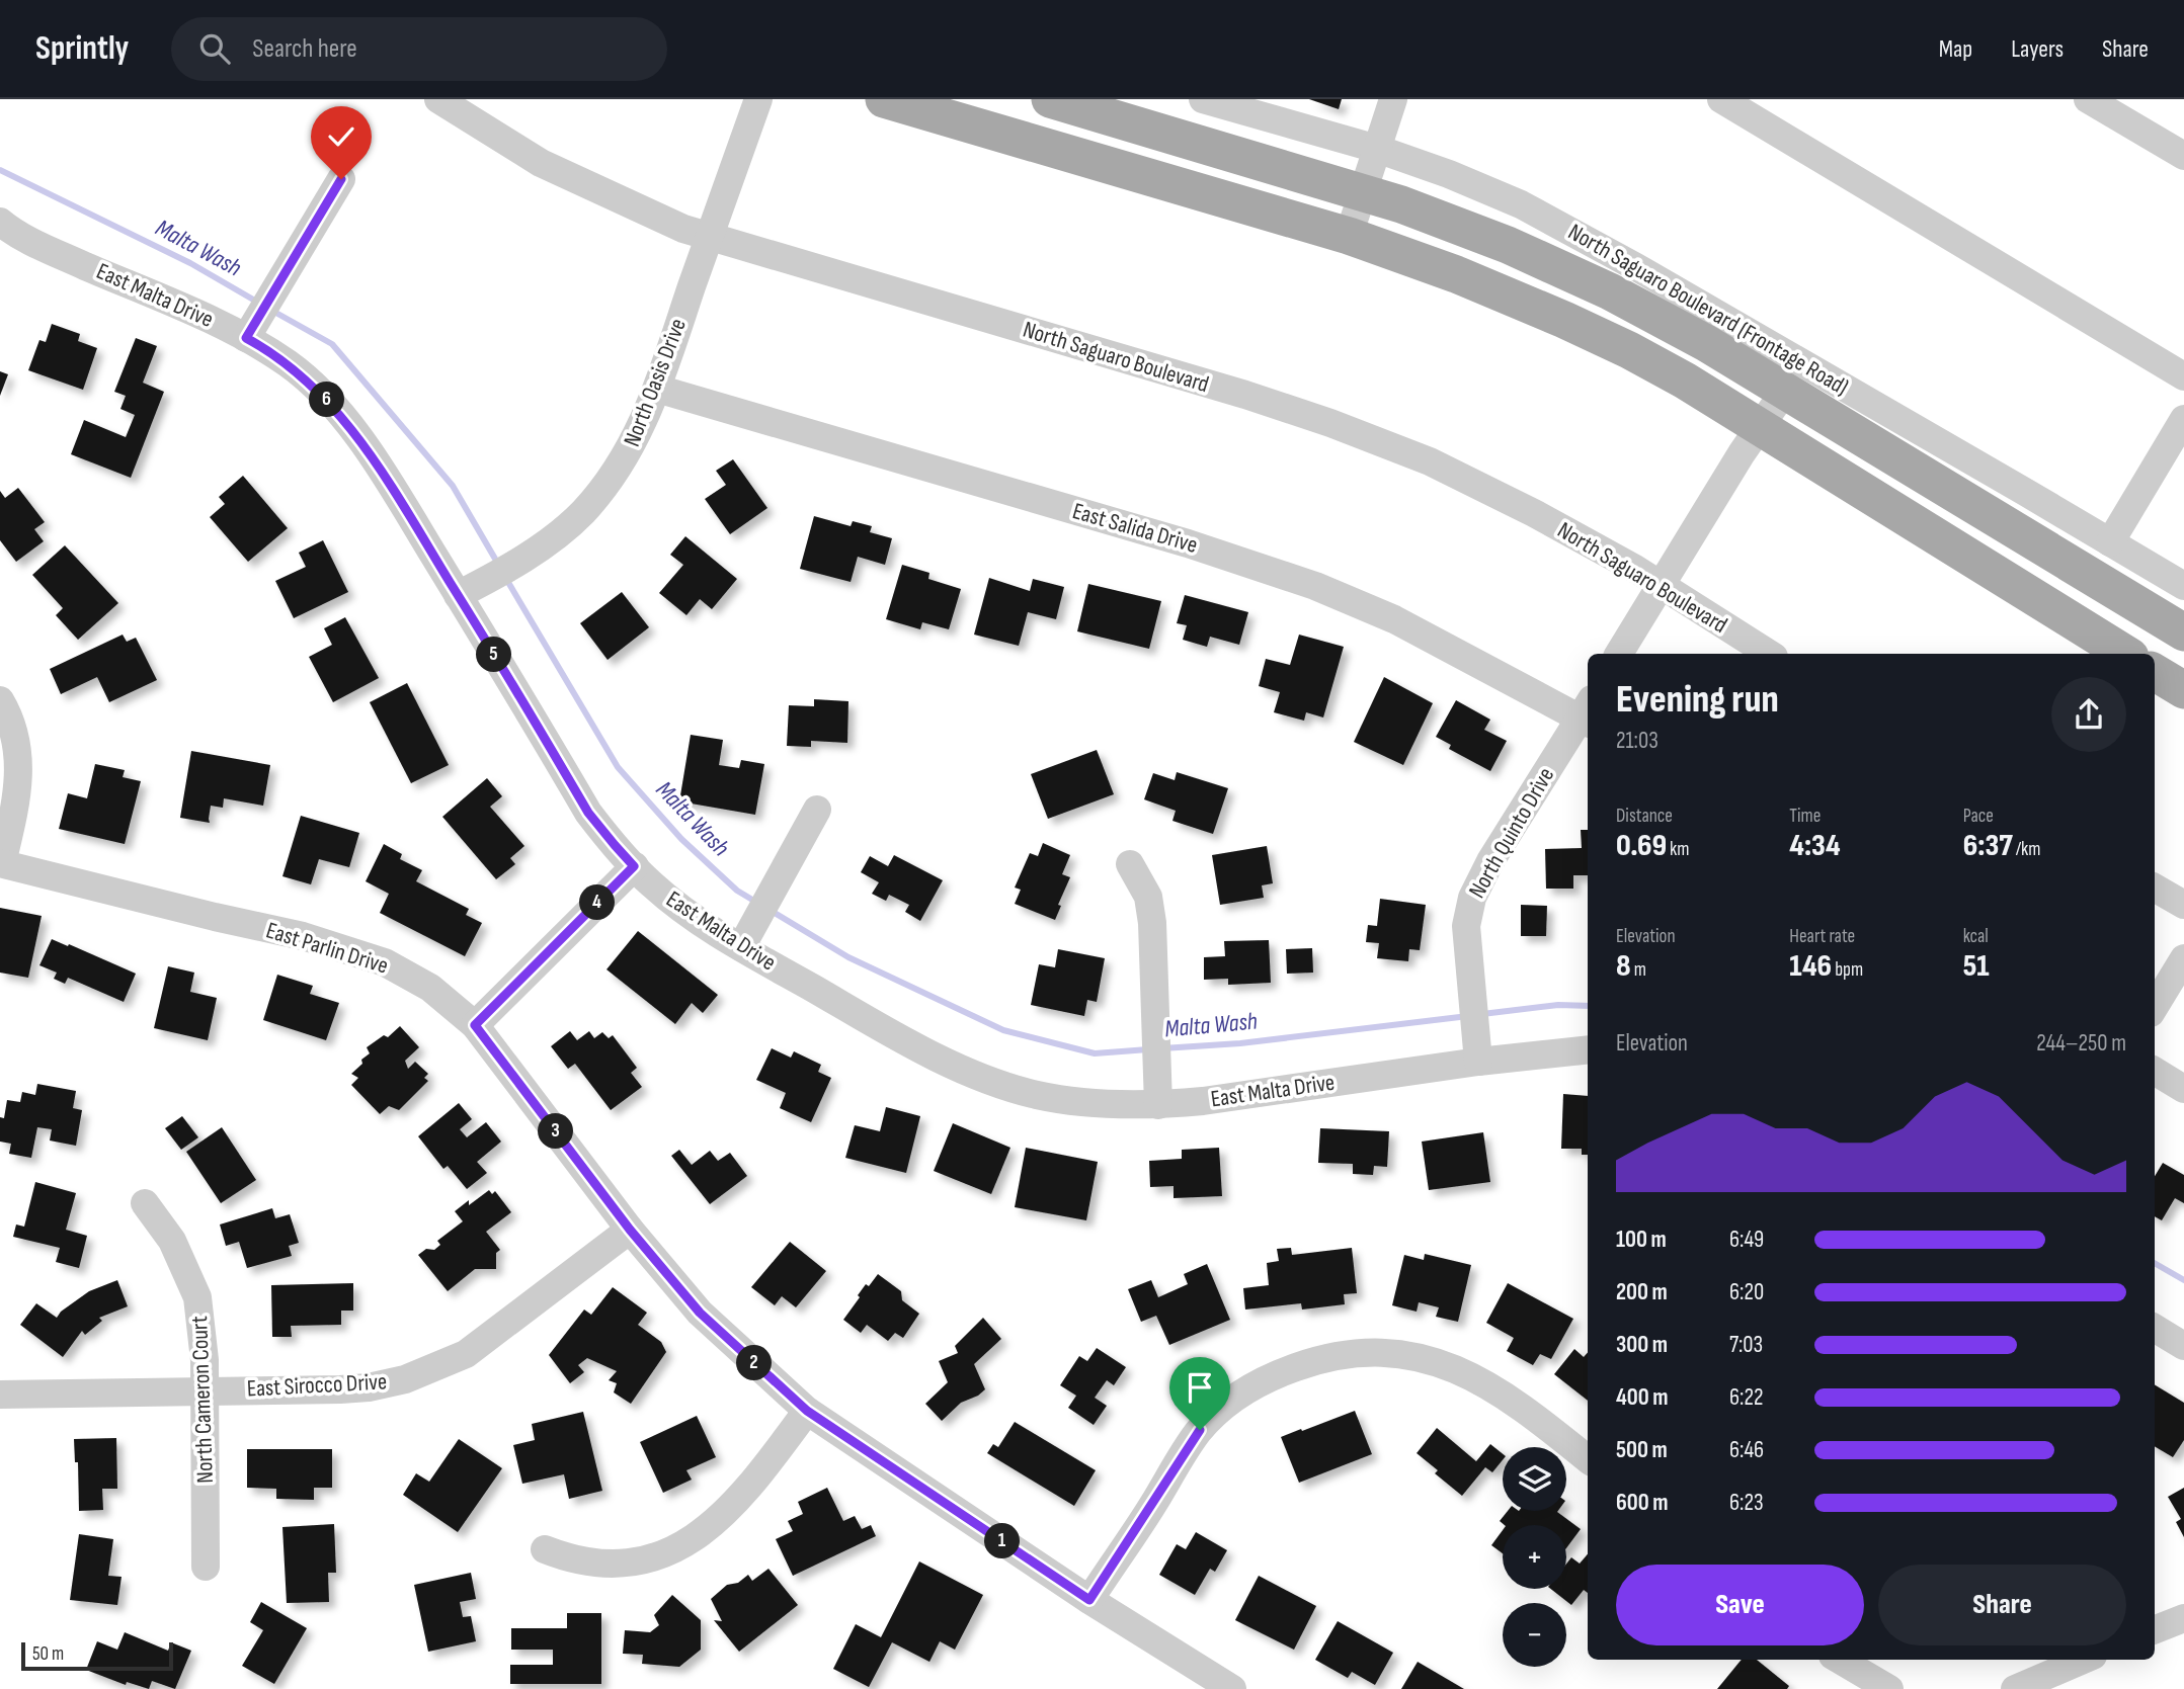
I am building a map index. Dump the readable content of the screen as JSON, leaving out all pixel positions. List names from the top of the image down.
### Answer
{
  "streets": {
    "street": [
      "East Malta Drive",
      "North Saguaro Boulevard (Frontage Road)",
      "North Saguaro Boulevard",
      "North Oasis Drive",
      "East Salida Drive",
      "North Quinto Drive",
      "East Parlin Drive",
      "East Sirocco Drive",
      "North Cameron Court"
    ]
  },
  "crossings": [
    ["East Malta Drive", "North Oasis Drive"],
    ["East Malta Drive", "North Quinto Drive"],
    ["North Saguaro Boulevard", "North Oasis Drive"],
    ["North Oasis Drive", "East Salida Drive"],
    ["East Salida Drive", "North Quinto Drive"],
    ["East Parlin Drive", "East Sirocco Drive"],
    ["East Sirocco Drive", "North Cameron Court"]
  ],
  "water": ["Malta Wash"],
  "scale_bar": "50 m",
  "page": {
    "header": "Sprintly",
    "search": "Search here",
    "nav": ["Map", "Layers", "Share"],
    "pins": [
      "6",
      "5",
      "4",
      "3",
      "2",
      "1"
    ],
    "heading": ["Evening run", "21:03"],
    "stats": [
      ["Distance", "0.69 km"],
      ["Time", "4:34"],
      ["Pace", "6:37 /km"],
      ["Elevation", "8 m"],
      ["Heart rate", "146 bpm"],
      ["kcal", "51"]
    ],
    "chart": ["Elevation", "244–250 m"],
    "list": [
      {
        "name": "100 m",
        "note": "6:49"
      },
      {
        "name": "200 m",
        "note": "6:20"
      },
      {
        "name": "300 m",
        "note": "7:03"
      },
      {
        "name": "400 m",
        "note": "6:22"
      },
      {
        "name": "500 m",
        "note": "6:46"
      },
      {
        "name": "600 m",
        "note": "6:23"
      }
    ],
    "map_buttons": ["+", "−"],
    "buttons": ["Save", "Share"],
    "scale": "50 m"
  }
}
